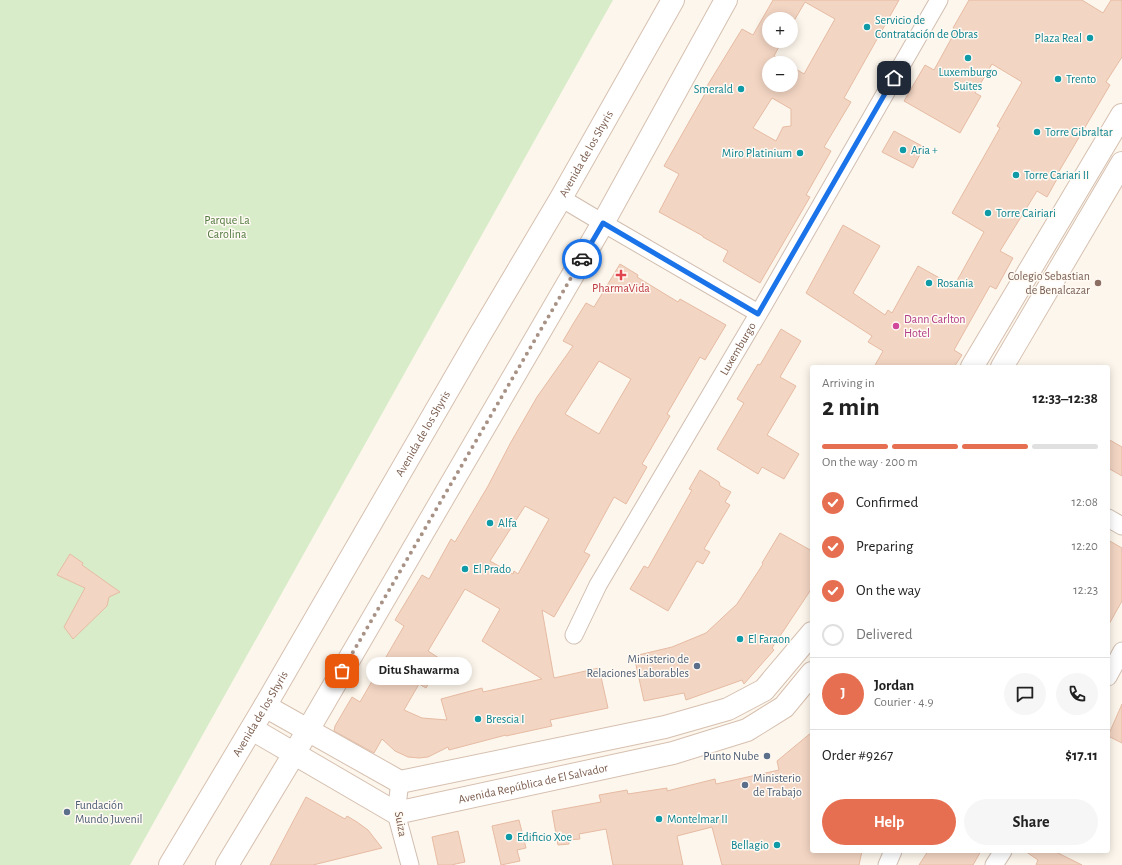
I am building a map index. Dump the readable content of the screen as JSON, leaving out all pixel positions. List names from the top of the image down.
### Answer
{
  "streets": {
    "main road": ["Avenida de los Shyris", "Avenida República de El Salvador"],
    "street": ["Luxemburgo", "Suiza"]
  },
  "crossings": [
    ["Avenida República de El Salvador", "Suiza"]
  ],
  "parks": ["Parque La Carolina"],
  "places": {
    "other": [
      "Servicio de Contratación de Obras",
      "Plaza Real",
      "Luxemburgo Suites",
      "Trento",
      "Smerald",
      "Torre Gibraltar",
      "Aria +",
      "Miro Platinium",
      "Torre Cariari II",
      "Torre Cairiari",
      "Rosania",
      "Colegio Sebastian de Benalcazar",
      "Dann Carlton Hotel",
      "Alfa",
      "El Prado",
      "El Faraon",
      "Ministerio de Relaciones Laborables",
      "Ditu Shawarma",
      "Brescia I",
      "Punto Nube",
      "Ministerio de Trabajo",
      "Fundación Mundo Juvenil",
      "Montelmar II",
      "Edificio Xoe",
      "Bellagio"
    ],
    "health": ["PharmaVida"]
  },
  "page": {
    "map_buttons": ["+", "−"],
    "heading": ["2 min", "Arriving in", "12:33–12:38"],
    "panel": [
      "Jordan",
      "Courier · 4.9",
      "Order #9267",
      "$17.11"
    ],
    "bar": "On the way · 200 m",
    "list": [
      ["Confirmed", "12:08"],
      ["Preparing", "12:20"],
      ["On the way", "12:23"],
      "Delivered"
    ],
    "bubble": "Ditu Shawarma",
    "round": "J",
    "buttons": ["Help", "Share"]
  }
}
